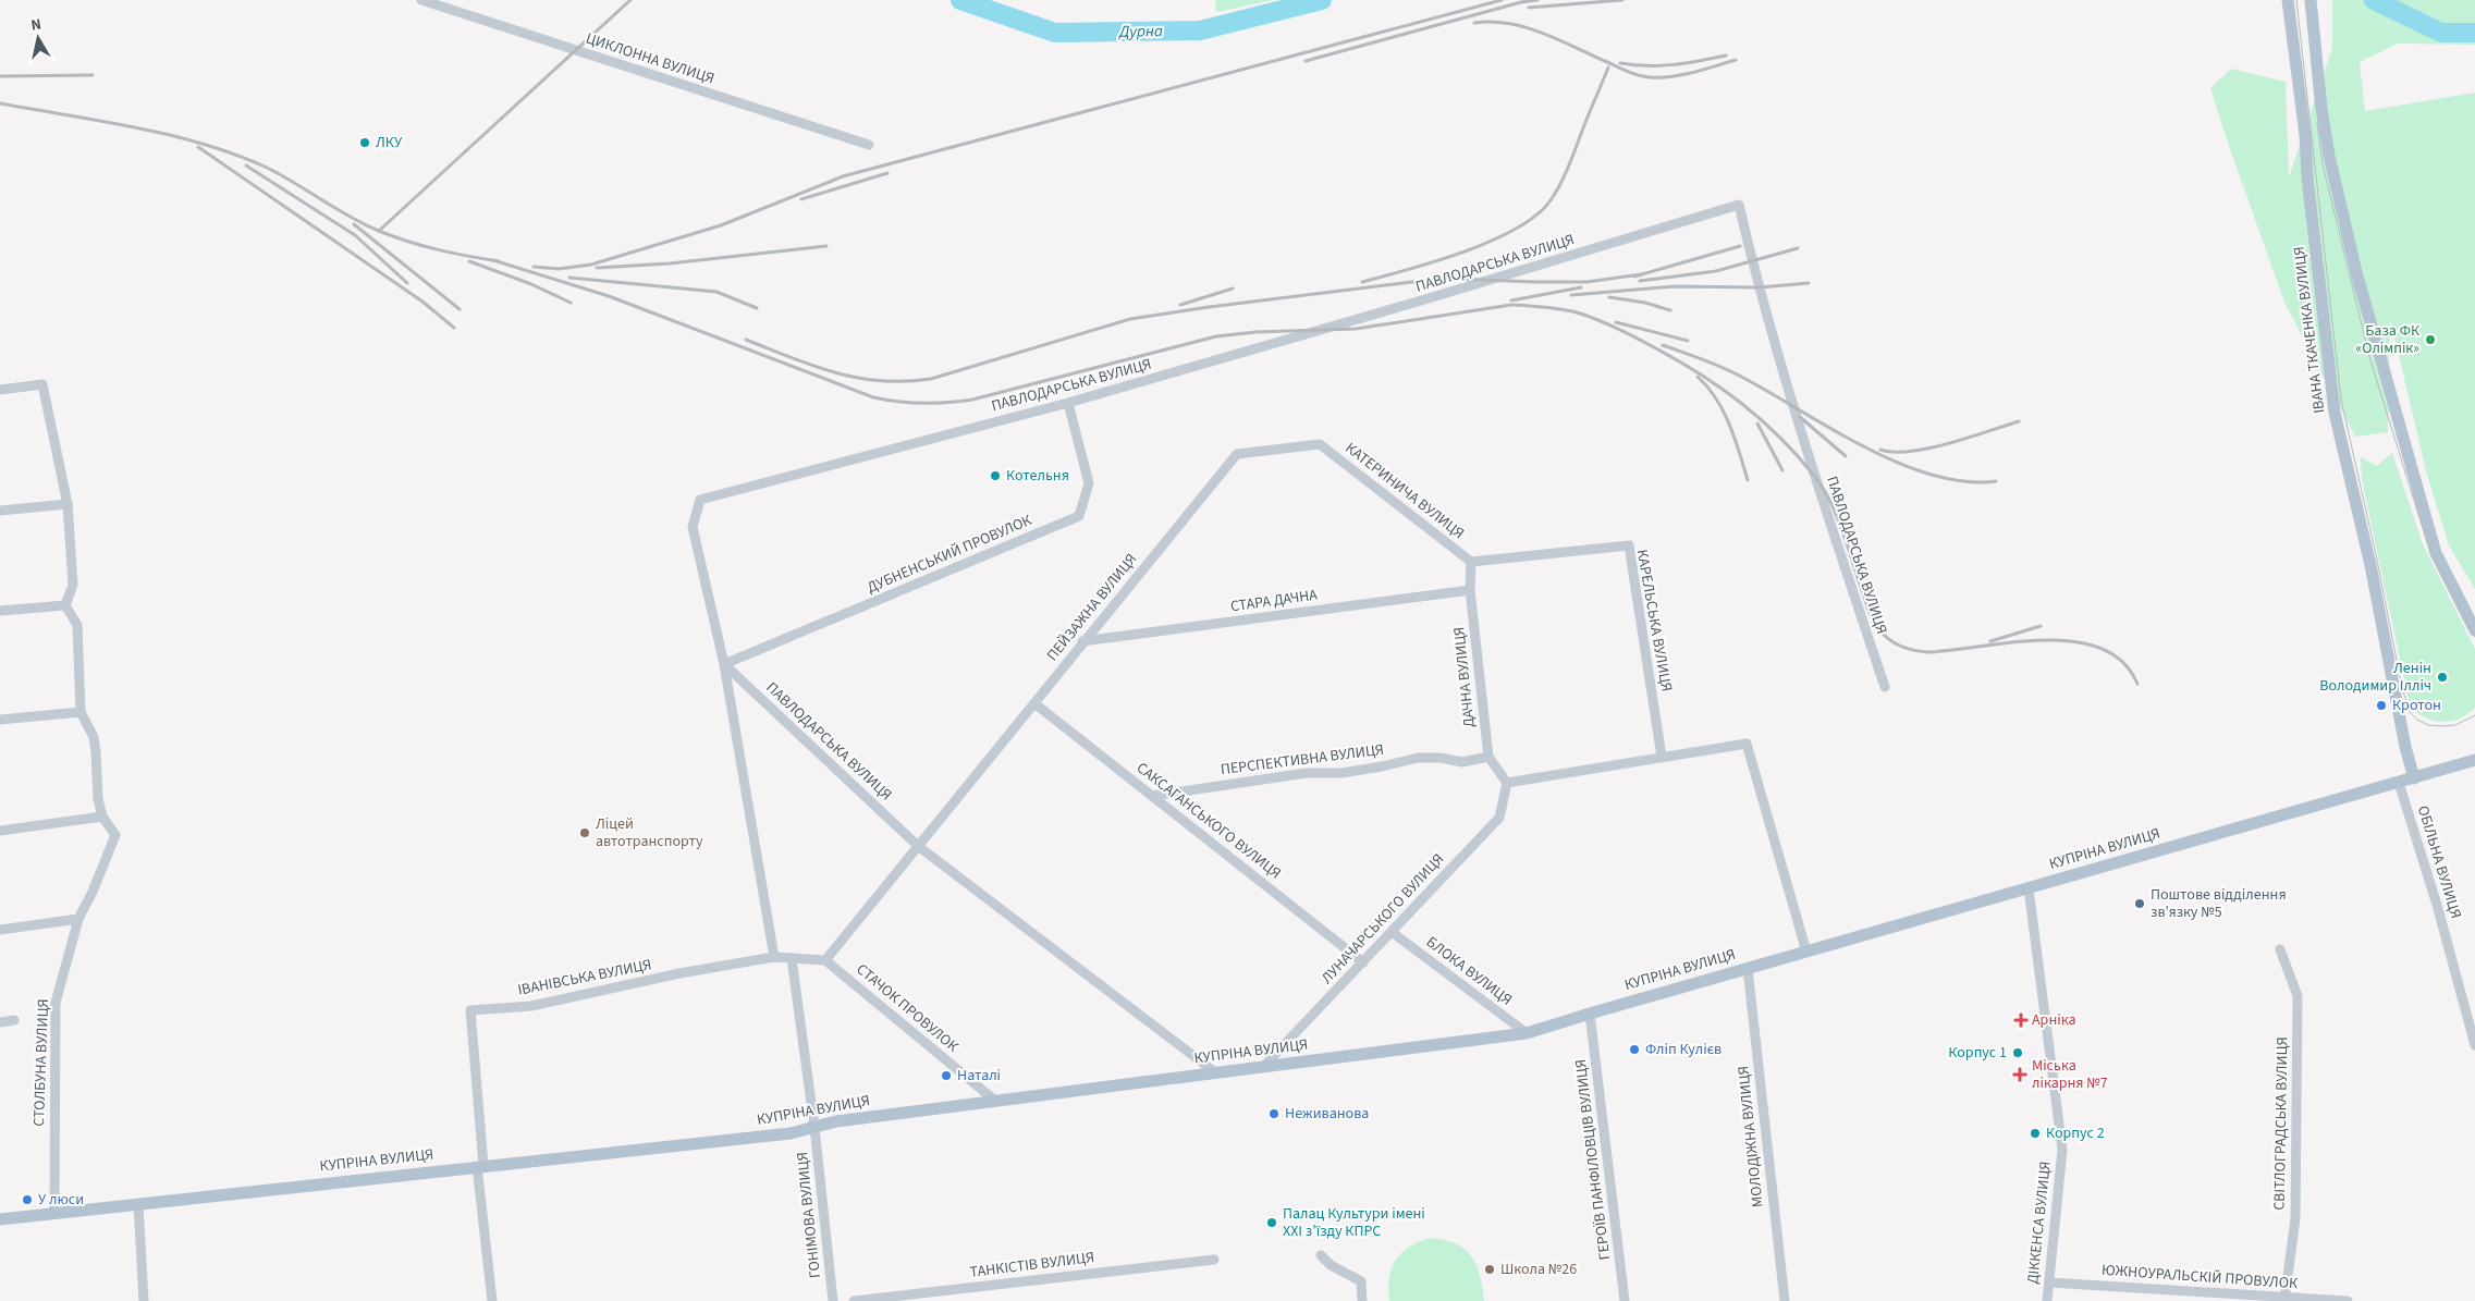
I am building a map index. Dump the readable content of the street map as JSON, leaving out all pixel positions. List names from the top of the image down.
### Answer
{
  "streets": {
    "main road": ["ІВАНА ТКАЧЕНКА ВУЛИЦЯ", "КУПРІНА ВУЛИЦЯ"],
    "street": [
      "ЦИКЛОННА ВУЛИЦЯ",
      "ПАВЛОДАРСЬКА ВУЛИЦЯ",
      "КАТЕРИНИЧА ВУЛИЦЯ",
      "ДУБНЕНСЬКИЙ ПРОВУЛОК",
      "СТАРА ДАЧНА",
      "ПЕЙЗАЖНА ВУЛИЦЯ",
      "КАРЕЛЬСЬКА ВУЛИЦЯ",
      "ДАЧНА ВУЛИЦЯ",
      "ПЕРСПЕКТИВНА ВУЛИЦЯ",
      "САКСАГАНСЬКОГО ВУЛИЦЯ",
      "ОБІЛЬНА ВУЛИЦЯ",
      "ЛУНАЧАРСЬКОГО ВУЛИЦЯ",
      "БЛОКА ВУЛИЦЯ",
      "ІВАНІВСЬКА ВУЛИЦЯ",
      "СТАЧОК ПРОВУЛОК",
      "СТОЛБУНА ВУЛИЦЯ",
      "СВІТЛОГРАДСЬКА ВУЛИЦЯ",
      "МОЛОДІЖНА ВУЛИЦЯ",
      "ГЕРОЇВ ПАНФІЛОВЦІВ ВУЛИЦЯ",
      "ГОНІМОВА ВУЛИЦЯ",
      "ДІККЕНСА ВУЛИЦЯ",
      "ТАНКІСТІВ ВУЛИЦЯ",
      "ЮЖНОУРАЛЬСКІЙ ПРОВУЛОК"
    ]
  },
  "crossings": [
    ["ПАВЛОДАРСЬКА ВУЛИЦЯ", "ДУБНЕНСЬКИЙ ПРОВУЛОК"],
    ["ПАВЛОДАРСЬКА ВУЛИЦЯ", "ПЕЙЗАЖНА ВУЛИЦЯ"],
    ["ПАВЛОДАРСЬКА ВУЛИЦЯ", "КУПРІНА ВУЛИЦЯ"],
    ["ІВАНА ТКАЧЕНКА ВУЛИЦЯ", "КУПРІНА ВУЛИЦЯ"],
    ["КАТЕРИНИЧА ВУЛИЦЯ", "ПЕЙЗАЖНА ВУЛИЦЯ"],
    ["КАТЕРИНИЧА ВУЛИЦЯ", "КАРЕЛЬСЬКА ВУЛИЦЯ"],
    ["КАТЕРИНИЧА ВУЛИЦЯ", "ДАЧНА ВУЛИЦЯ"],
    ["СТАРА ДАЧНА", "ПЕЙЗАЖНА ВУЛИЦЯ"],
    ["СТАРА ДАЧНА", "ДАЧНА ВУЛИЦЯ"],
    ["ПЕЙЗАЖНА ВУЛИЦЯ", "САКСАГАНСЬКОГО ВУЛИЦЯ"],
    ["КАРЕЛЬСЬКА ВУЛИЦЯ", "ДАЧНА ВУЛИЦЯ"],
    ["ДАЧНА ВУЛИЦЯ", "ПЕРСПЕКТИВНА ВУЛИЦЯ"],
    ["ДАЧНА ВУЛИЦЯ", "ЛУНАЧАРСЬКОГО ВУЛИЦЯ"],
    ["ПЕРСПЕКТИВНА ВУЛИЦЯ", "САКСАГАНСЬКОГО ВУЛИЦЯ"],
    ["САКСАГАНСЬКОГО ВУЛИЦЯ", "ЛУНАЧАРСЬКОГО ВУЛИЦЯ"],
    ["КУПРІНА ВУЛИЦЯ", "ОБІЛЬНА ВУЛИЦЯ"],
    ["КУПРІНА ВУЛИЦЯ", "ЛУНАЧАРСЬКОГО ВУЛИЦЯ"],
    ["КУПРІНА ВУЛИЦЯ", "БЛОКА ВУЛИЦЯ"],
    ["КУПРІНА ВУЛИЦЯ", "ІВАНІВСЬКА ВУЛИЦЯ"],
    ["КУПРІНА ВУЛИЦЯ", "СТАЧОК ПРОВУЛОК"],
    ["КУПРІНА ВУЛИЦЯ", "СТОЛБУНА ВУЛИЦЯ"],
    ["КУПРІНА ВУЛИЦЯ", "МОЛОДІЖНА ВУЛИЦЯ"],
    ["КУПРІНА ВУЛИЦЯ", "ГЕРОЇВ ПАНФІЛОВЦІВ ВУЛИЦЯ"],
    ["КУПРІНА ВУЛИЦЯ", "ГОНІМОВА ВУЛИЦЯ"],
    ["КУПРІНА ВУЛИЦЯ", "ДІККЕНСА ВУЛИЦЯ"],
    ["ЛУНАЧАРСЬКОГО ВУЛИЦЯ", "БЛОКА ВУЛИЦЯ"],
    ["ІВАНІВСЬКА ВУЛИЦЯ", "СТАЧОК ПРОВУЛОК"],
    ["СВІТЛОГРАДСЬКА ВУЛИЦЯ", "ЮЖНОУРАЛЬСКІЙ ПРОВУЛОК"],
    ["ДІККЕНСА ВУЛИЦЯ", "ЮЖНОУРАЛЬСКІЙ ПРОВУЛОК"]
  ],
  "water": ["Дурна"],
  "places": {
    "other": [
      "ЛКУ",
      "База ФК «Олімпік»",
      "Котельня",
      "Ленін Володимир Ілліч",
      "Кротон",
      "Ліцей автотранспорту",
      "Поштове відділення зв'язку №5",
      "Фліп Кулієв",
      "Корпус 1",
      "Наталі",
      "Неживанова",
      "Корпус 2",
      "У люси",
      "Палац Культури імені XXI з'їзду КПРС",
      "Школа №26"
    ],
    "health": ["Арніка", "Міська лікарня №7"]
  },
  "north": "top"
}
